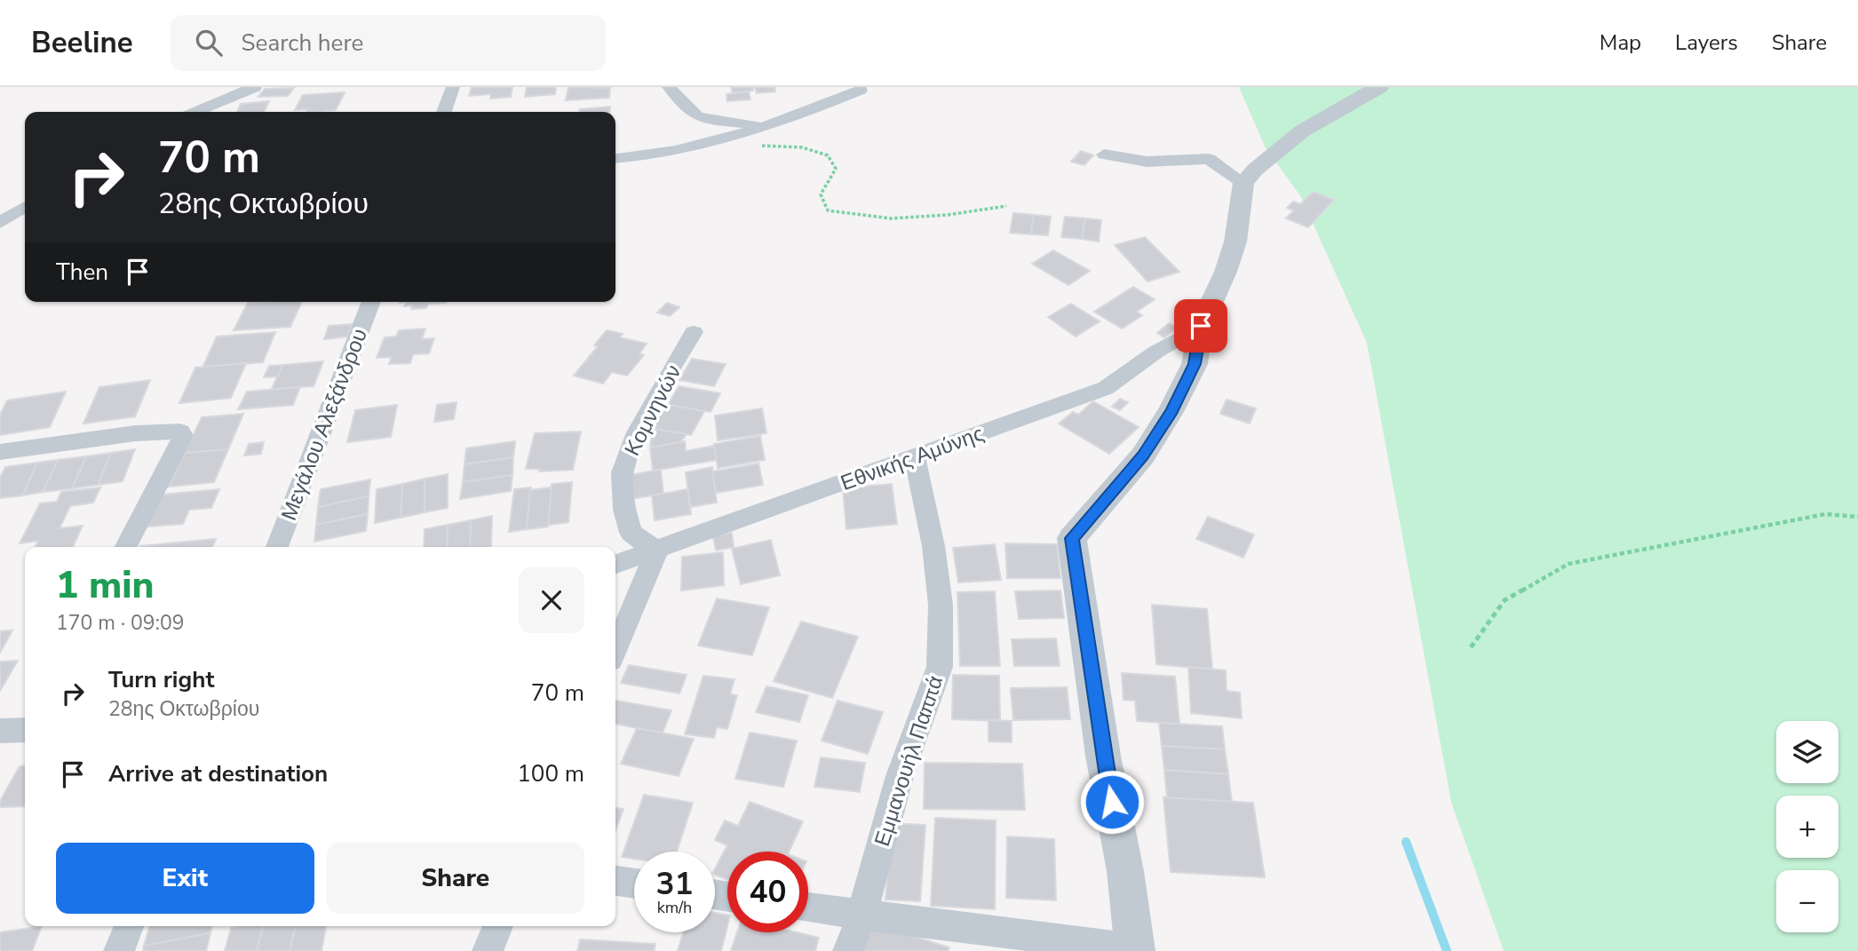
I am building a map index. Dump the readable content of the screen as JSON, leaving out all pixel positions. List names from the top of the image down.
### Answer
{
  "streets": {
    "street": [
      "Κομνηνών",
      "Μεγάλου Αλεξάνδρου",
      "Εθνικής Αμύνης",
      "Εμμανουήλ Παππά"
    ]
  },
  "crossings": [
    ["Κομνηνών", "Εθνικής Αμύνης"],
    ["Εθνικής Αμύνης", "Εμμανουήλ Παππά"]
  ],
  "page": {
    "header": "Beeline",
    "search": "Search here",
    "nav": ["Map", "Layers", "Share"],
    "turn": ["70 m", "28ης Οκτωβρίου"],
    "then": "Then",
    "heading": ["1 min", "170 m · 09:09"],
    "list": [
      {
        "name": "Turn right",
        "note": "28ης Οκτωβρίου",
        "value": "70 m"
      },
      {
        "name": "Arrive at destination",
        "value": "100 m"
      }
    ],
    "map_buttons": ["+", "−"],
    "buttons": ["Exit", "Share"],
    "speed": "31 km/h",
    "limit": "40"
  }
}
